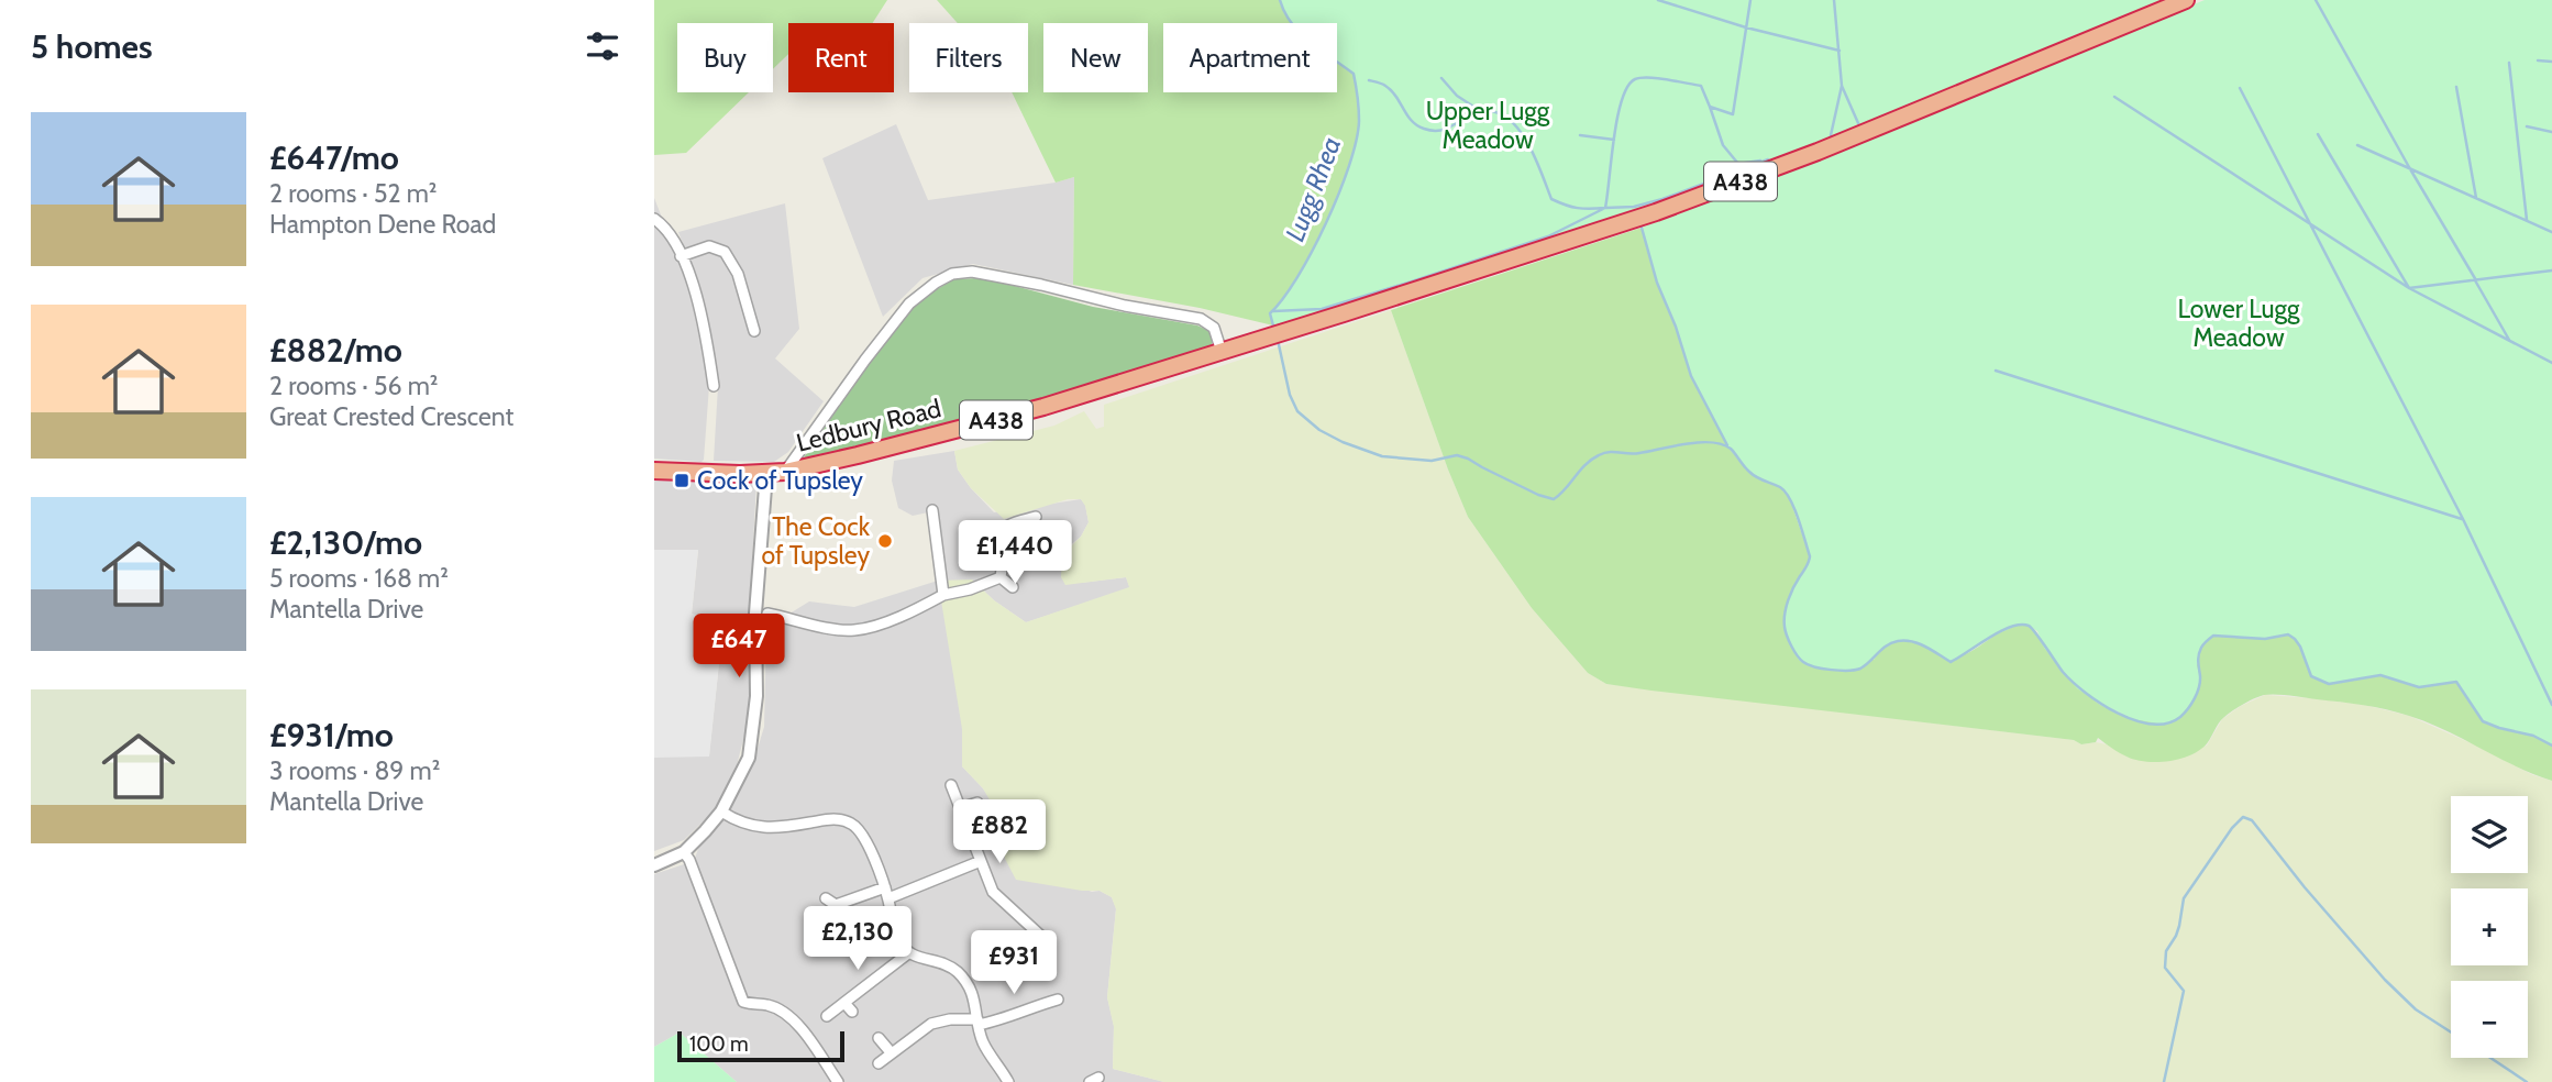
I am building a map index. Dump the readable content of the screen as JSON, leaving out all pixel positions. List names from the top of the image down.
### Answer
{
  "streets": {
    "highway": ["A438", "Ledbury Road"]
  },
  "crossings": [
    ["A438", "Ledbury Road"]
  ],
  "water": ["Lugg Rhea"],
  "parks": ["Upper Lugg Meadow", "Lower Lugg Meadow"],
  "places": {
    "transit": ["Cock of Tupsley"],
    "other": ["The Cock of Tupsley"]
  },
  "scale_bar": "100 m",
  "page": {
    "heading": "5 homes",
    "chip": [
      "Buy",
      "Rent",
      "Filters",
      "New",
      "Apartment"
    ],
    "list": [
      {
        "name": "£647/mo",
        "note": "2 rooms · 52 m² · Hampton Dene Road"
      },
      {
        "name": "£882/mo",
        "note": "2 rooms · 56 m² · Great Crested Crescent"
      },
      {
        "name": "£2,130/mo",
        "note": "5 rooms · 168 m² · Mantella Drive"
      },
      {
        "name": "£931/mo",
        "note": "3 rooms · 89 m² · Mantella Drive"
      }
    ],
    "price": [
      "£1,440",
      "£647",
      "£882",
      "£2,130",
      "£931"
    ],
    "map_buttons": ["+", "−"],
    "scale": "100 m"
  }
}
